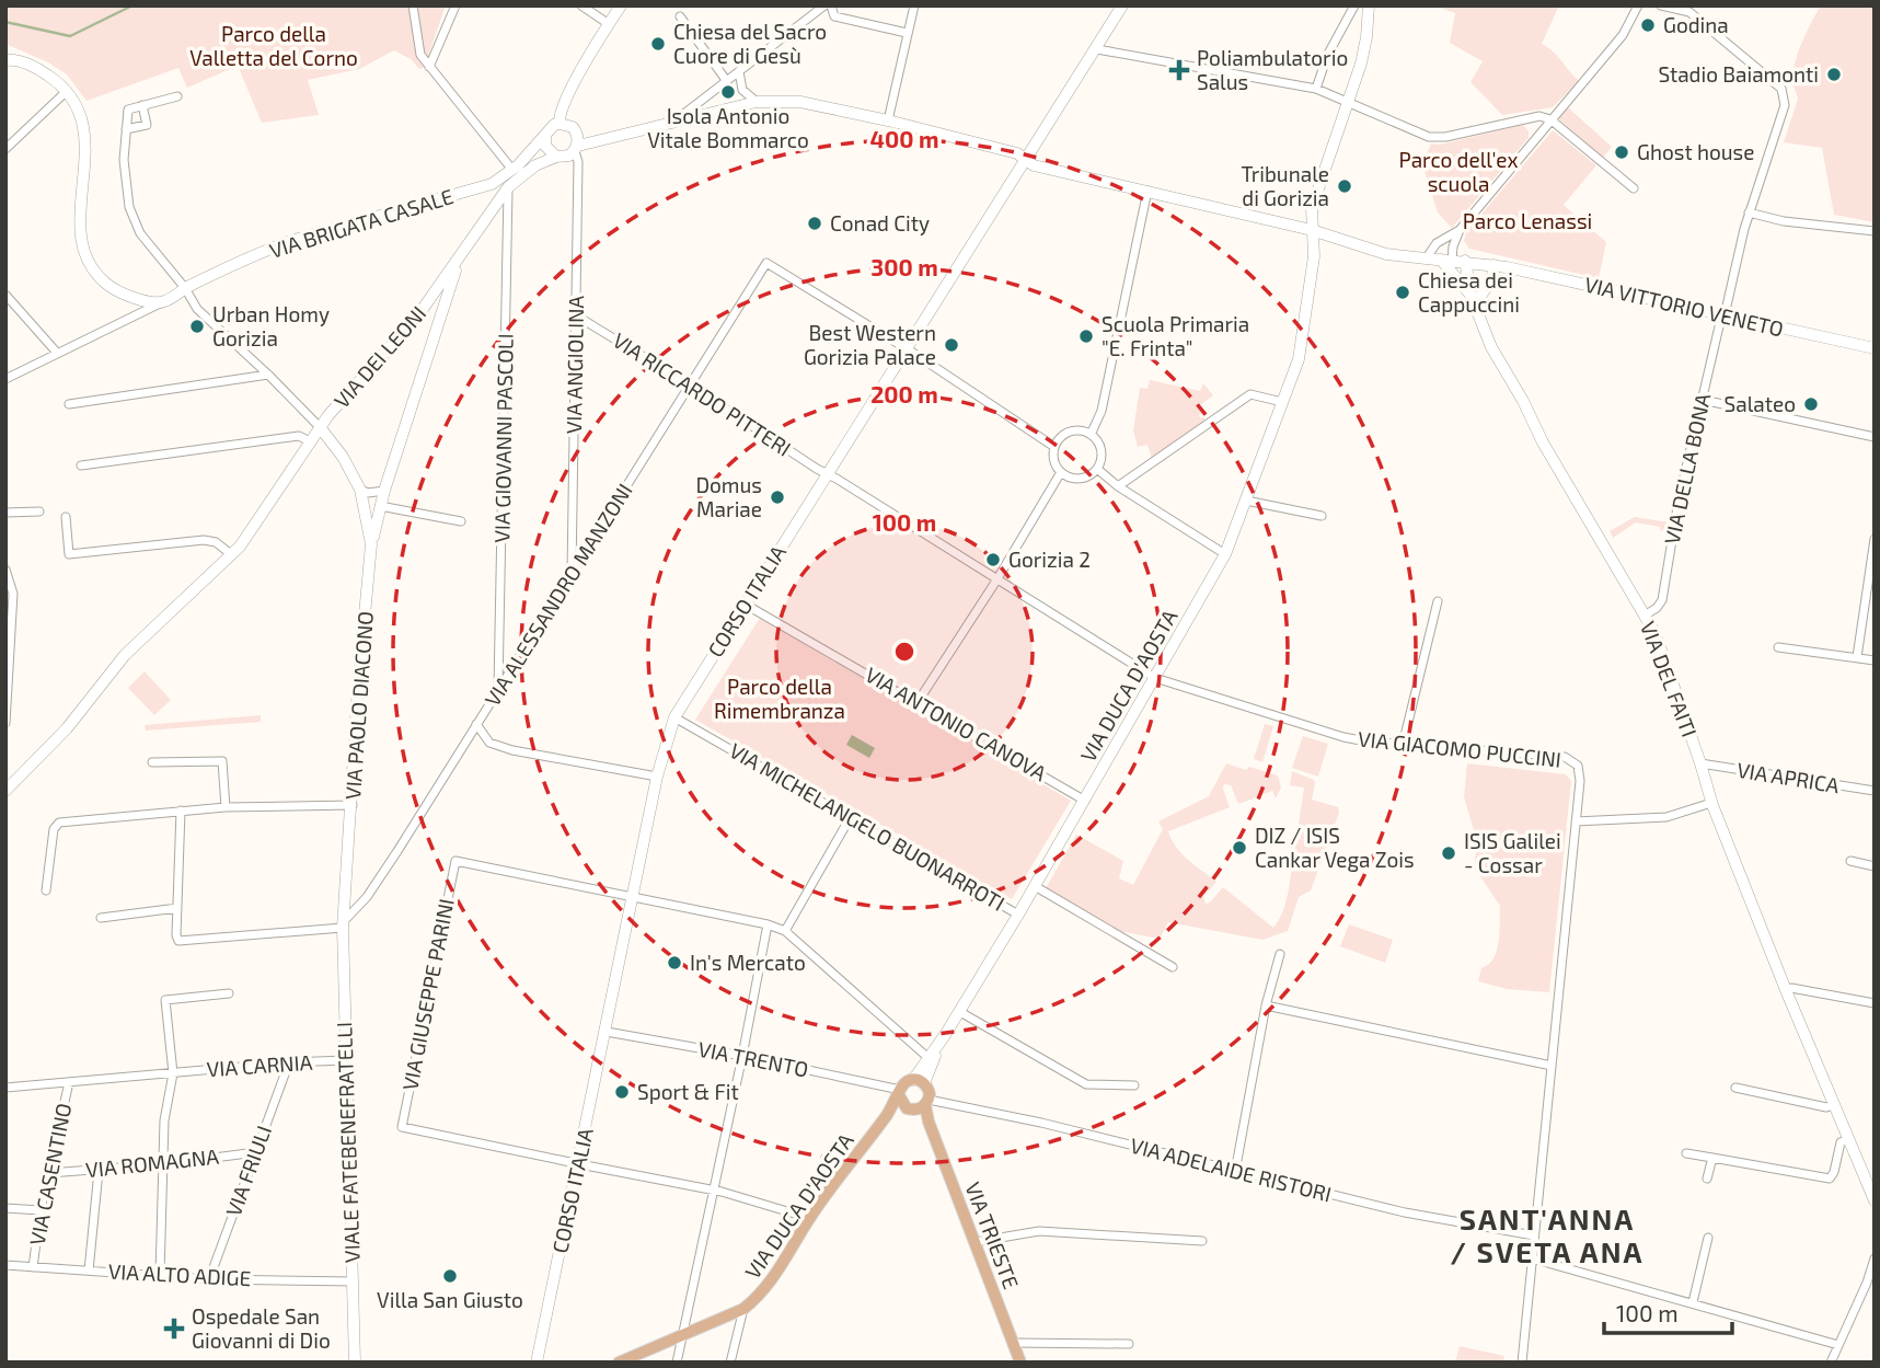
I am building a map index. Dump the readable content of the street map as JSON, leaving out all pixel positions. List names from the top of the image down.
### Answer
{
  "streets": {
    "main road": [
      "VIA BRIGATA CASALE",
      "VIA VITTORIO VENETO",
      "VIA DEI LEONI",
      "CORSO ITALIA",
      "VIA DEL FAITI",
      "VIA DUCA D'AOSTA",
      "VIA PAOLO DIACONO",
      "VIALE FATEBENEFRATELLI",
      "VIA TRIESTE"
    ],
    "street": [
      "VIA ANGIOLINA",
      "VIA RICCARDO PITTERI",
      "VIA GIOVANNI PASCOLI",
      "VIA DELLA BONA",
      "VIA ALESSANDRO MANZONI",
      "VIA ANTONIO CANOVA",
      "VIA GIACOMO PUCCINI",
      "VIA APRICA",
      "VIA MICHELANGELO BUONARROTI",
      "VIA GIUSEPPE PARINI",
      "VIA TRENTO",
      "VIA CARNIA",
      "VIA ROMAGNA",
      "VIA ADELAIDE RISTORI",
      "VIA FRIULI",
      "VIA CASENTINO",
      "VIA ALTO ADIGE"
    ]
  },
  "crossings": [
    ["VIA BRIGATA CASALE", "VIA VITTORIO VENETO"],
    ["VIA BRIGATA CASALE", "VIA DEI LEONI"],
    ["VIA BRIGATA CASALE", "VIA ANGIOLINA"],
    ["VIA BRIGATA CASALE", "CORSO ITALIA"],
    ["VIA BRIGATA CASALE", "VIA PAOLO DIACONO"],
    ["VIA VITTORIO VENETO", "VIA DELLA BONA"],
    ["VIA VITTORIO VENETO", "CORSO ITALIA"],
    ["VIA VITTORIO VENETO", "VIA DUCA D'AOSTA"],
    ["VIA DEI LEONI", "VIA ANGIOLINA"],
    ["VIA DEI LEONI", "VIA GIOVANNI PASCOLI"],
    ["VIA DEI LEONI", "VIA PAOLO DIACONO"],
    ["VIA ANGIOLINA", "VIA RICCARDO PITTERI"],
    ["VIA ANGIOLINA", "VIA ALESSANDRO MANZONI"],
    ["VIA RICCARDO PITTERI", "VIA ALESSANDRO MANZONI"],
    ["VIA RICCARDO PITTERI", "CORSO ITALIA"],
    ["VIA RICCARDO PITTERI", "VIA GIACOMO PUCCINI"],
    ["VIA GIOVANNI PASCOLI", "VIA ALESSANDRO MANZONI"],
    ["VIA DELLA BONA", "VIA DEL FAITI"],
    ["VIA ALESSANDRO MANZONI", "CORSO ITALIA"],
    ["VIA ALESSANDRO MANZONI", "VIA PAOLO DIACONO"],
    ["VIA ALESSANDRO MANZONI", "VIALE FATEBENEFRATELLI"],
    ["CORSO ITALIA", "VIA ANTONIO CANOVA"],
    ["CORSO ITALIA", "VIA MICHELANGELO BUONARROTI"],
    ["CORSO ITALIA", "VIA GIUSEPPE PARINI"],
    ["CORSO ITALIA", "VIA TRENTO"],
    ["VIA DEL FAITI", "VIA APRICA"],
    ["VIA DUCA D'AOSTA", "VIA ANTONIO CANOVA"],
    ["VIA DUCA D'AOSTA", "VIA GIACOMO PUCCINI"],
    ["VIA DUCA D'AOSTA", "VIA MICHELANGELO BUONARROTI"],
    ["VIA DUCA D'AOSTA", "VIA TRENTO"],
    ["VIA DUCA D'AOSTA", "VIA ADELAIDE RISTORI"],
    ["VIA DUCA D'AOSTA", "VIA TRIESTE"],
    ["VIA PAOLO DIACONO", "VIALE FATEBENEFRATELLI"],
    ["VIA TRENTO", "VIA ADELAIDE RISTORI"],
    ["VIA TRENTO", "VIA TRIESTE"],
    ["VIA CARNIA", "VIALE FATEBENEFRATELLI"],
    ["VIA CARNIA", "VIA FRIULI"],
    ["VIA CARNIA", "VIA CASENTINO"],
    ["VIALE FATEBENEFRATELLI", "VIA ALTO ADIGE"],
    ["VIA ROMAGNA", "VIA FRIULI"],
    ["VIA ROMAGNA", "VIA CASENTINO"],
    ["VIA ADELAIDE RISTORI", "VIA TRIESTE"],
    ["VIA FRIULI", "VIA ALTO ADIGE"],
    ["VIA CASENTINO", "VIA ALTO ADIGE"]
  ],
  "districts": ["SANT'ANNA / SVETA ANA"],
  "parks": [
    "Parco della Valletta del Corno",
    "Parco dell'ex scuola",
    "Parco Lenassi",
    "Parco della Rimembranza"
  ],
  "places": {
    "other": [
      "Godina",
      "Chiesa del Sacro Cuore di Gesù",
      "Stadio Baiamonti",
      "Isola Antonio Vitale Bommarco",
      "Ghost house",
      "Tribunale di Gorizia",
      "Conad City",
      "Chiesa dei Cappuccini",
      "Urban Homy Gorizia",
      "Scuola Primaria \"E. Frinta\"",
      "Best Western Gorizia Palace",
      "Salateo",
      "Domus Mariae",
      "Gorizia 2",
      "DIZ / ISIS Cankar Vega Zois",
      "ISIS Galilei - Cossar",
      "In's Mercato",
      "Sport & Fit",
      "Villa San Giusto"
    ],
    "health": ["Poliambulatorio Salus", "Ospedale San Giovanni di Dio"]
  },
  "scale_bar": "100 m",
  "rings": [
    "400 m",
    "300 m",
    "200 m",
    "100 m"
  ]
}
